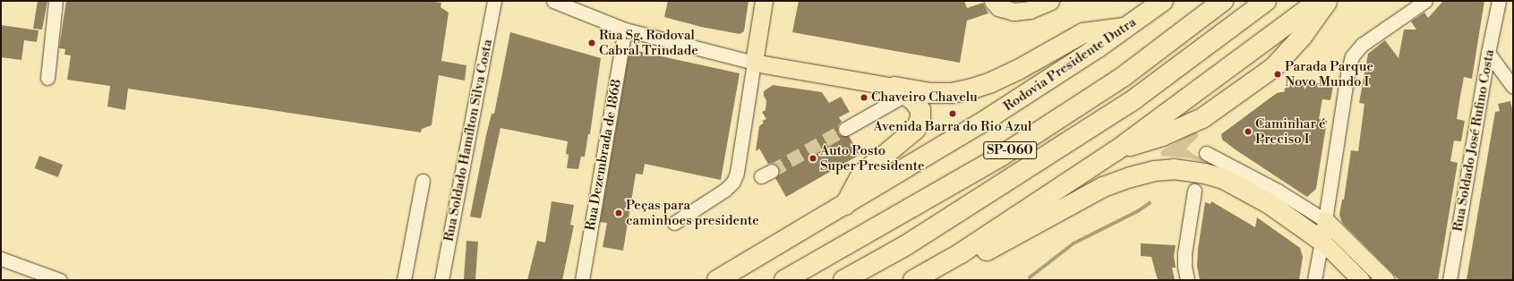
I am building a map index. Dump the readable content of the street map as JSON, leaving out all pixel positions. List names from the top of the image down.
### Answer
{
  "streets": {
    "highway": ["Rodovia Presidente Dutra", "SP-060"],
    "street": ["Rua Soldado Hamílton Silva Costa", "Rua Soldado José Rufino Costa", "Rua Dezembrada de 1868"]
  },
  "places": [
    "Rua Sg. Rodoval Cabral Trindade",
    "Parada Parque Novo Mundo I",
    "Chaveiro Chavelu",
    "Avenida Barra do Rio Azul",
    "Caminhar é Preciso I",
    "Auto Posto Super Presidente",
    "Peças para caminhoes presidente"
  ]
}
